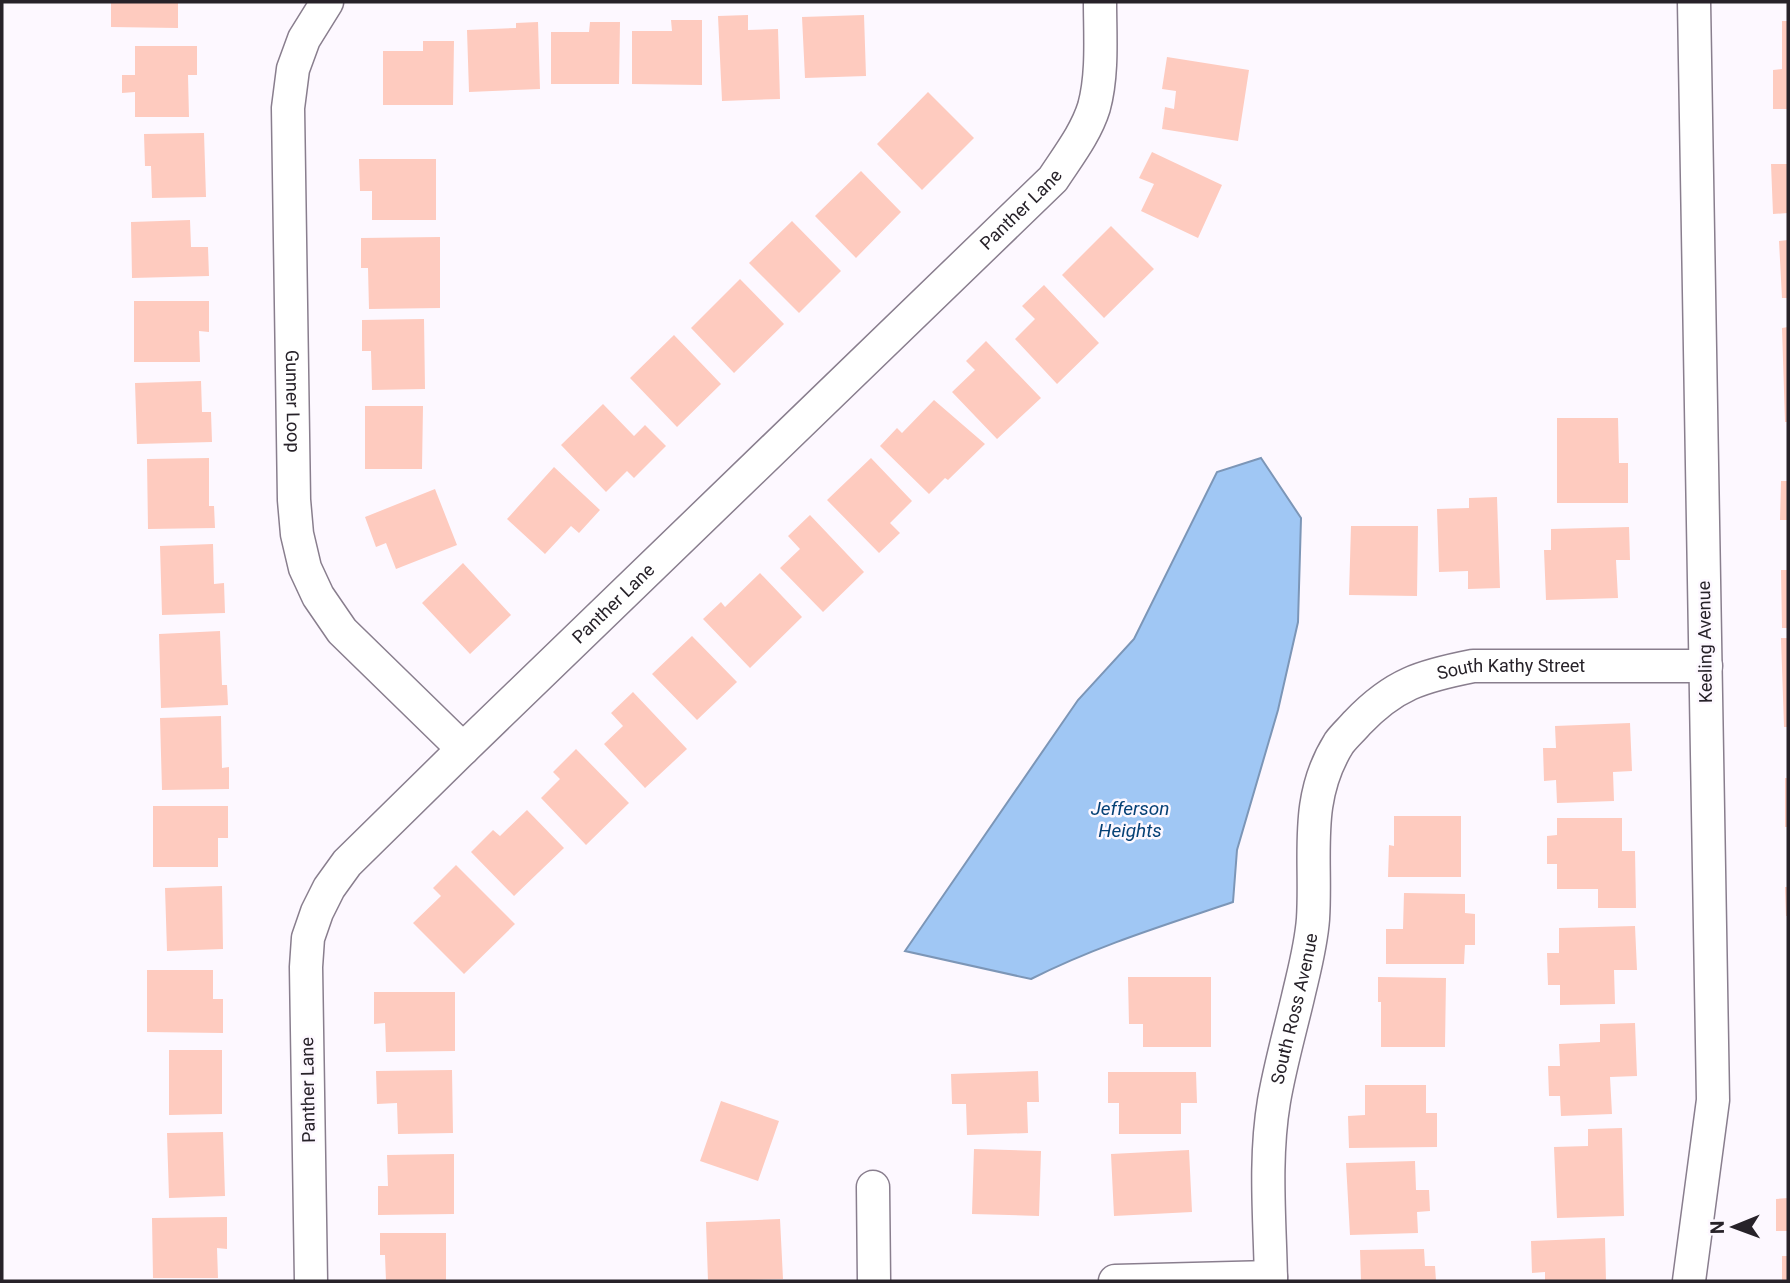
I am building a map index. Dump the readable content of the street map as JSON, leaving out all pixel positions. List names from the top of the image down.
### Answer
{
  "streets": {
    "street": [
      "Panther Lane",
      "Gunner Loop",
      "Keeling Avenue",
      "South Kathy Street",
      "South Ross Avenue"
    ]
  },
  "crossings": [
    ["Panther Lane", "Gunner Loop"],
    ["Keeling Avenue", "South Kathy Street"],
    ["South Kathy Street", "South Ross Avenue"]
  ],
  "water": ["Jefferson Heights"],
  "north": "left"
}
